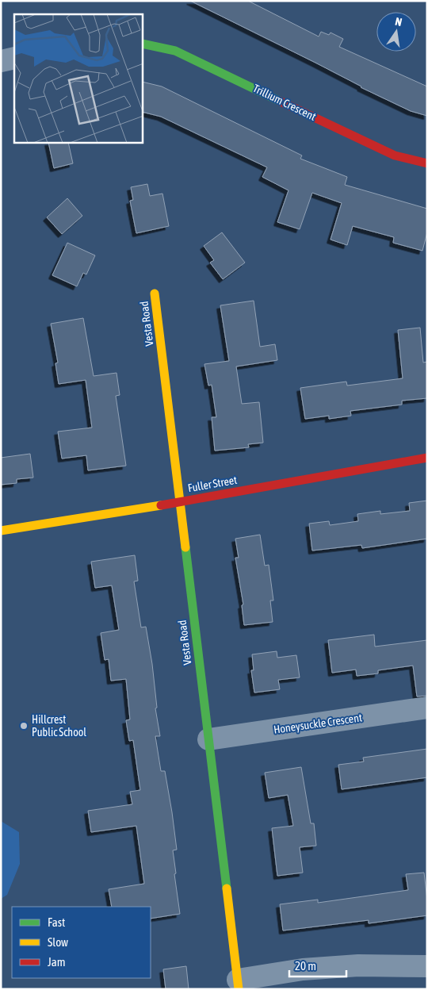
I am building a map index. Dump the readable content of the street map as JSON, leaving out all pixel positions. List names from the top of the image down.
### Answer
{
  "streets": {
    "street": [
      "Trillium Crescent",
      "Vesta Road",
      "Fuller Street",
      "Honeysuckle Crescent"
    ]
  },
  "crossings": [
    ["Vesta Road", "Fuller Street"],
    ["Vesta Road", "Honeysuckle Crescent"]
  ],
  "places": ["Hillcrest Public School"],
  "legend": ["Fast", "Slow", "Jam"],
  "scale_bar": "20 m",
  "north": "top"
}
